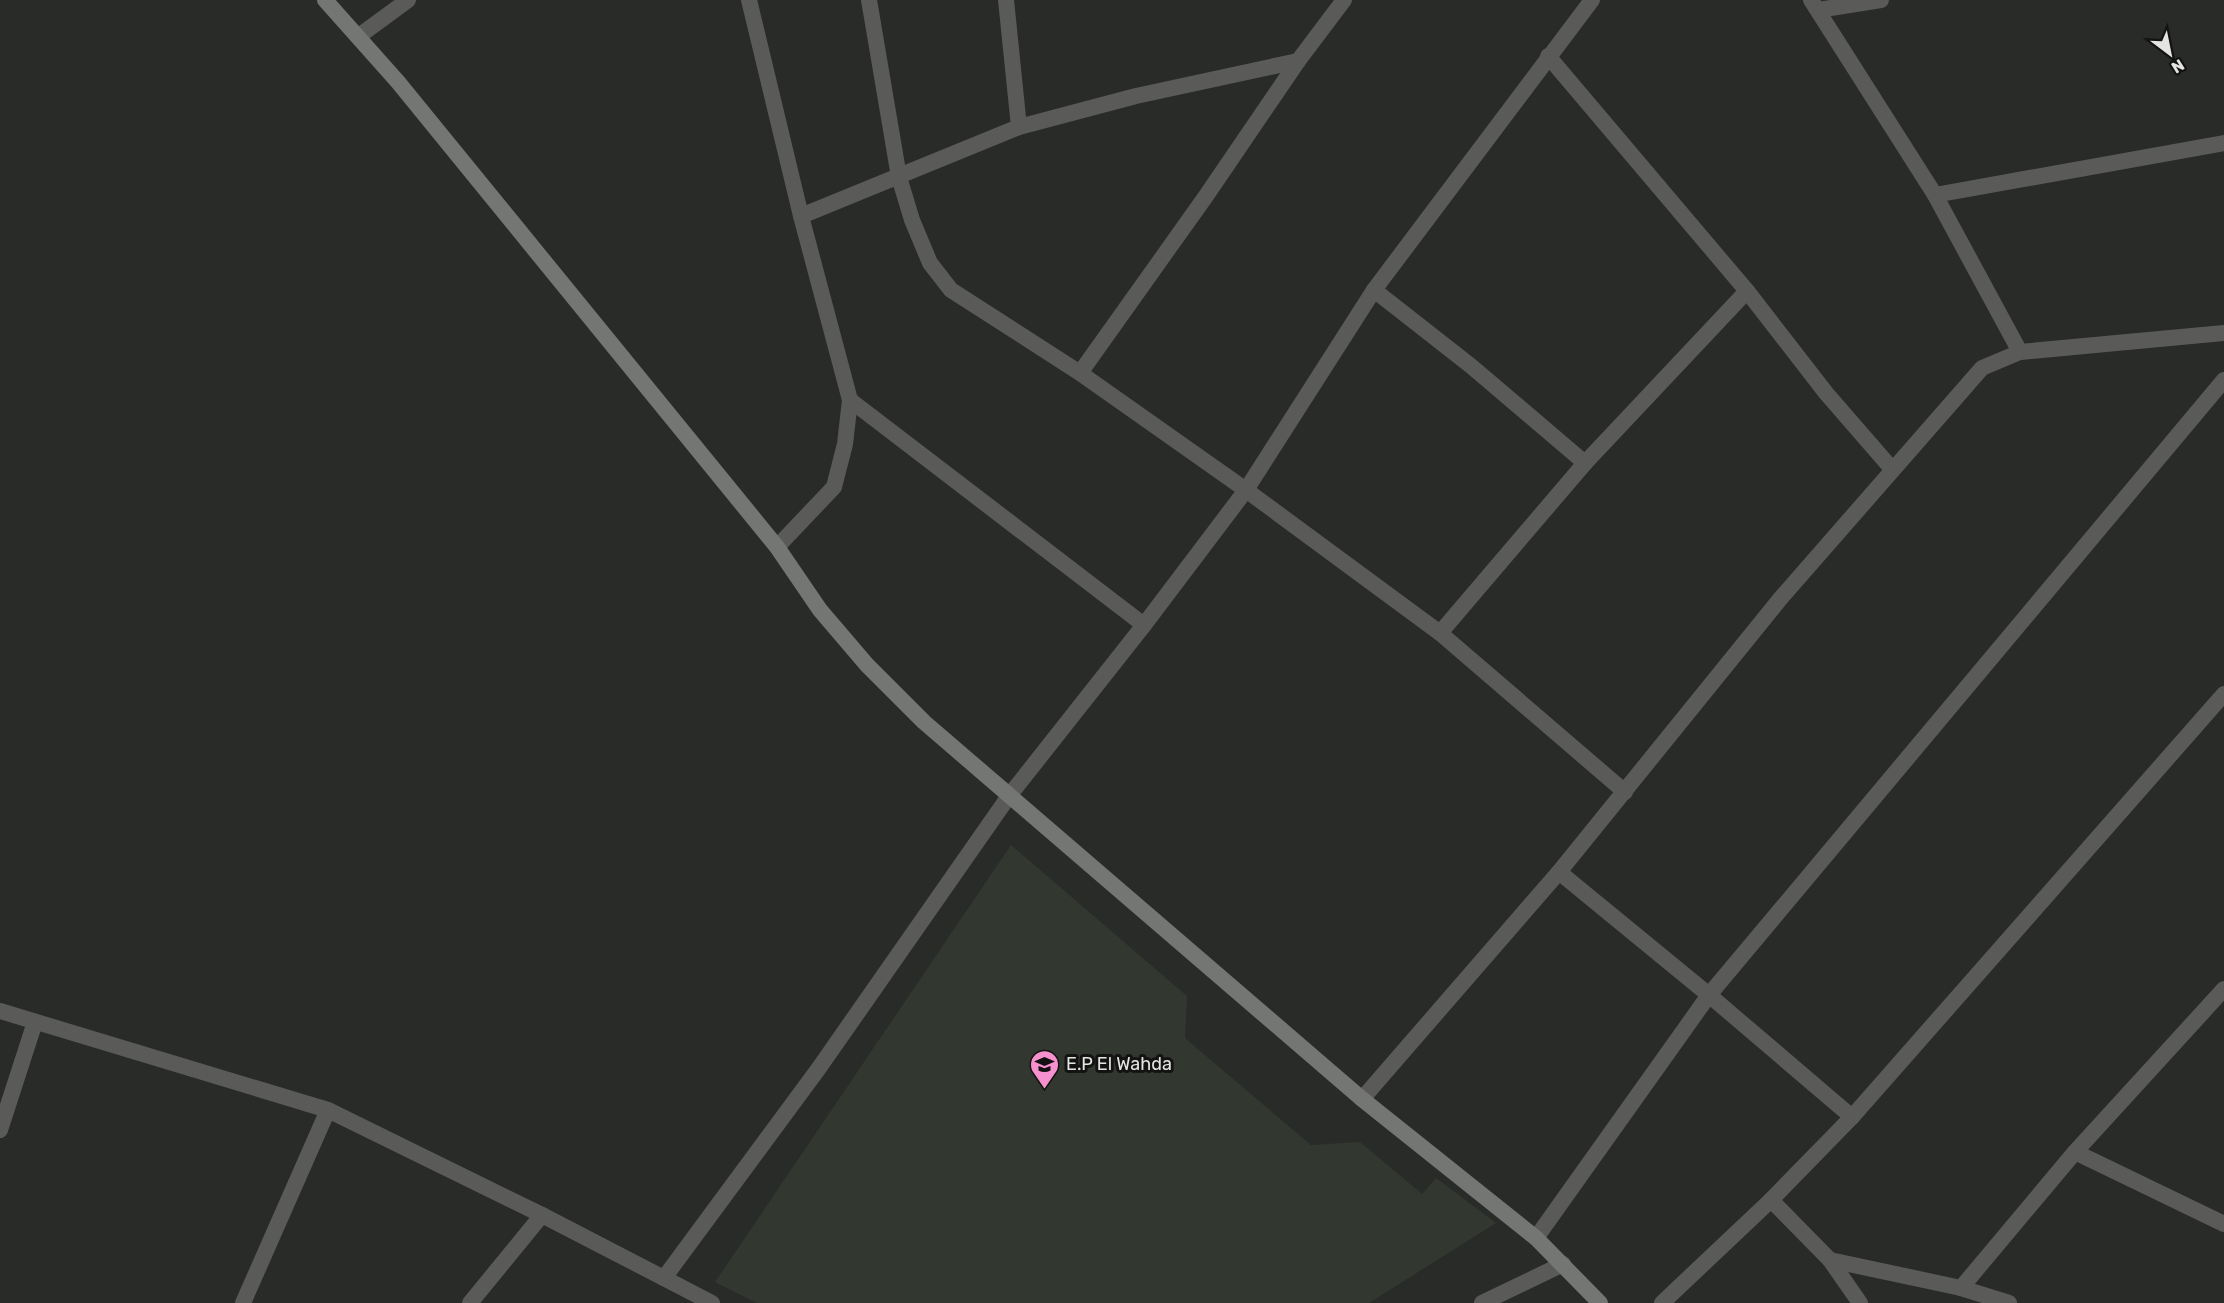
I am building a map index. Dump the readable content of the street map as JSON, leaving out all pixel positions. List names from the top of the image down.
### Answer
{
  "places": {
    "school or university": ["E.P El Wahda"]
  },
  "north": "bottom right"
}
